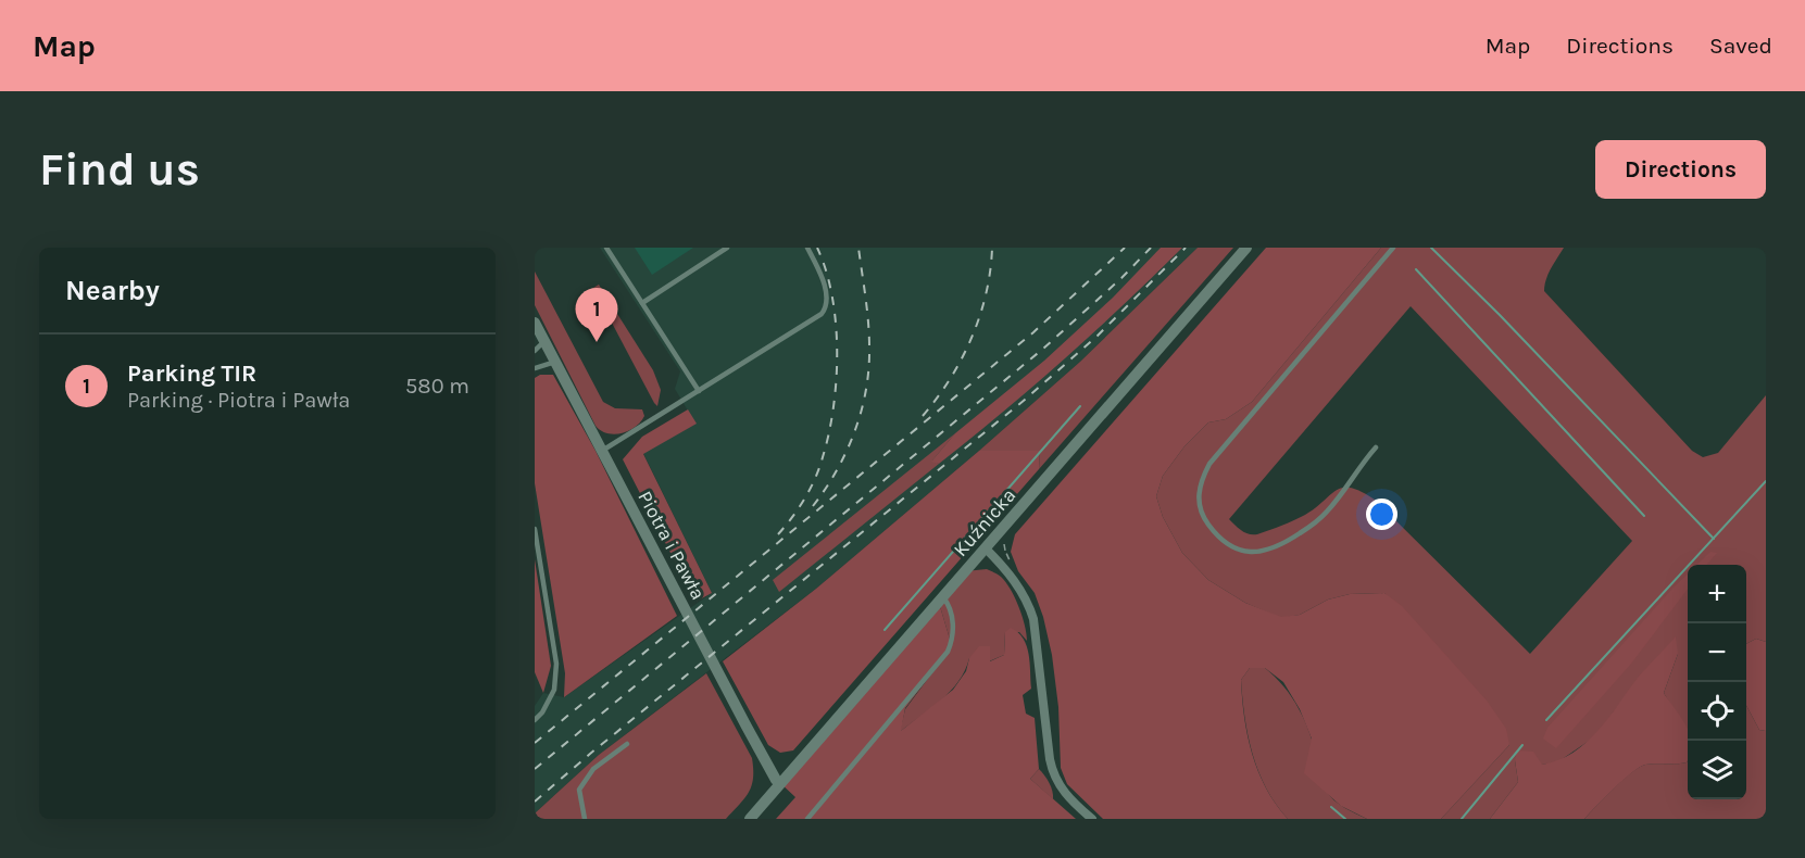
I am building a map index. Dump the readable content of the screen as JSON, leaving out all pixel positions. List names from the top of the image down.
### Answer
{
  "streets": {
    "street": ["Kuźnicka", "Piotra i Pawła"]
  },
  "crossings": [
    ["Kuźnicka", "Piotra i Pawła"]
  ],
  "page": {
    "header": "Map",
    "nav": ["Map", "Directions", "Saved"],
    "buttons": "Directions",
    "title": "Find us",
    "heading": "Nearby",
    "pins": "1",
    "list": [
      {
        "mark": "1",
        "name": "Parking TIR",
        "note": "Parking · Piotra i Pawła",
        "value": "580 m"
      }
    ],
    "map_buttons": ["+", "−"]
  }
}
